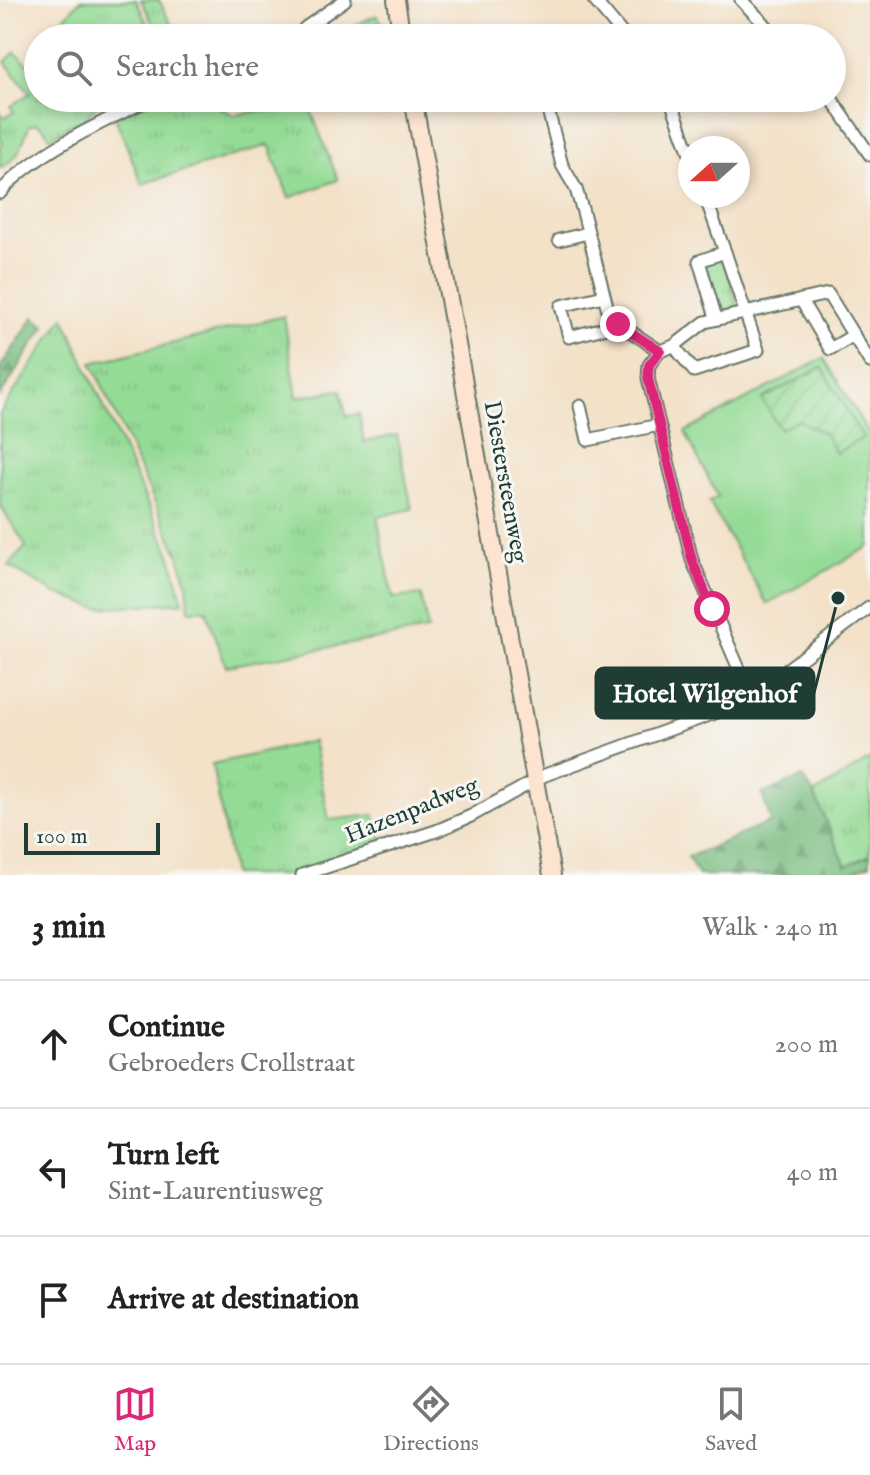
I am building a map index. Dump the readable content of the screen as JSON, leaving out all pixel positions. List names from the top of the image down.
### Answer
{
  "streets": {
    "main road": ["Diestersteenweg"],
    "street": ["Hazenpadweg"]
  },
  "crossings": [
    ["Diestersteenweg", "Hazenpadweg"]
  ],
  "places": ["Hotel Wilgenhof"],
  "scale_bar": "100 m",
  "north": "left",
  "page": {
    "search": "Search here",
    "scale": "100 m",
    "heading": ["3 min", "Walk · 240 m"],
    "list": [
      ["Continue", "Gebroeders Crollstraat", "200 m"],
      ["Turn left", "Sint-Laurentiusweg", "40 m"],
      "Arrive at destination"
    ],
    "nav": ["Map", "Directions", "Saved"]
  }
}
